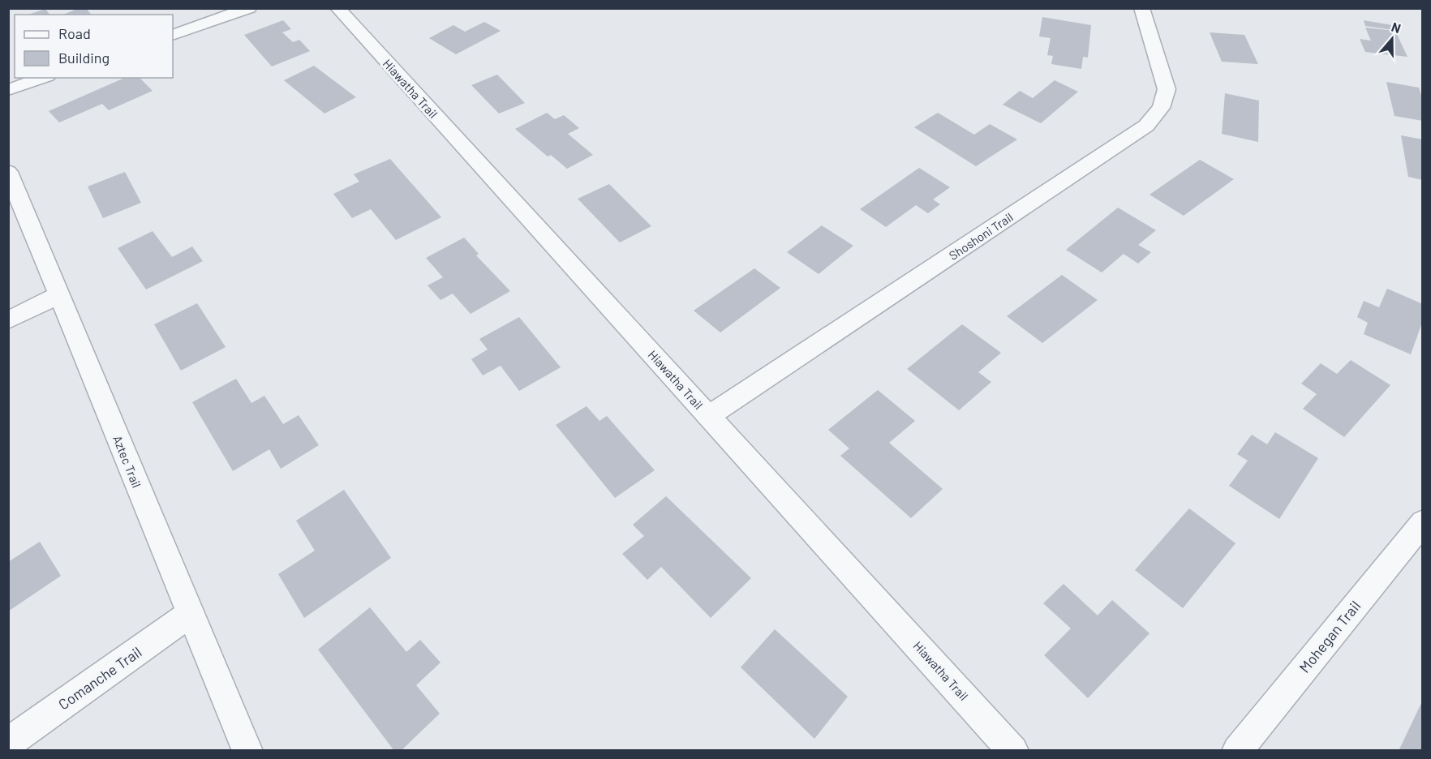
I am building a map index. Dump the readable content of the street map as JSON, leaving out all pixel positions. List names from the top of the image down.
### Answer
{
  "streets": {
    "street": [
      "Hiawatha Trail",
      "Shoshoni Trail",
      "Aztec Trail",
      "Mohegan Trail",
      "Comanche Trail"
    ]
  },
  "crossings": [
    ["Hiawatha Trail", "Shoshoni Trail"],
    ["Aztec Trail", "Comanche Trail"]
  ],
  "legend": ["Road", "Building"],
  "north": "top"
}
